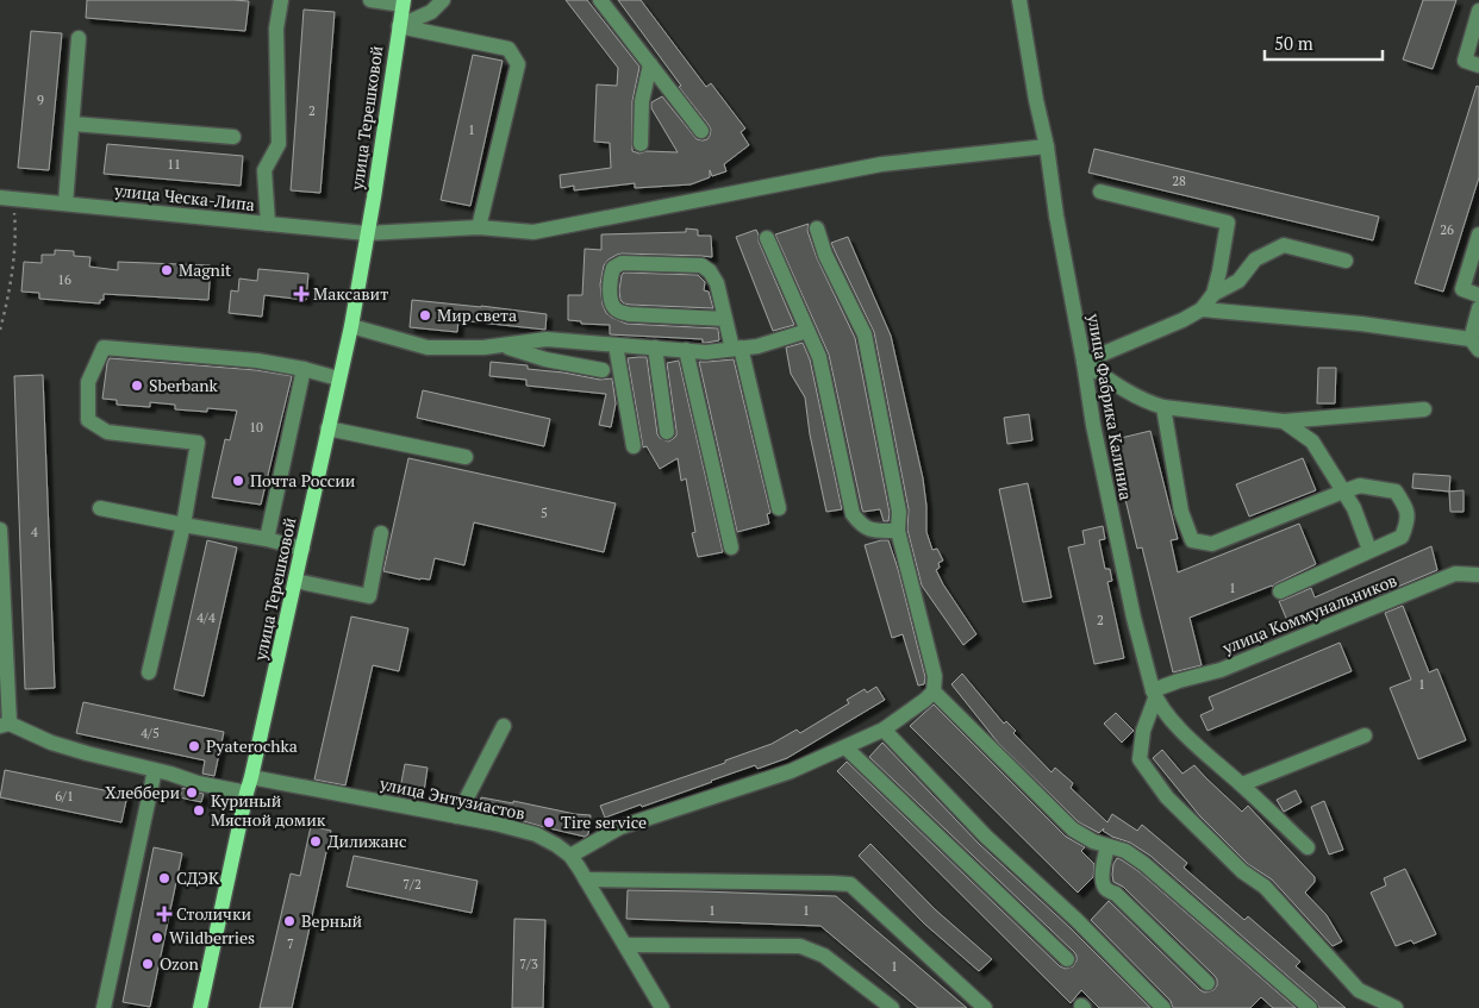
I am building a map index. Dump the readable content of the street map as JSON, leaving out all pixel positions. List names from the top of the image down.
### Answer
{
  "streets": {
    "main road": ["улица Терешковой"],
    "street": [
      "улица Ческа-Липа",
      "улица Фабрика Калиниа",
      "улица Коммунальников",
      "улица Энтузиастов"
    ]
  },
  "crossings": [
    ["улица Терешковой", "улица Ческа-Липа"],
    ["улица Терешковой", "улица Энтузиастов"],
    ["улица Ческа-Липа", "улица Фабрика Калиниа"],
    ["улица Фабрика Калиниа", "улица Коммунальников"]
  ],
  "places": {
    "other": [
      "Magnit",
      "Мир света",
      "Sberbank",
      "Почта России",
      "Pyaterochka",
      "Хлеббери",
      "Куриный Мясной домик",
      "Tire service",
      "Дилижанс",
      "СДЭК",
      "Верный",
      "Wildberries",
      "Ozon"
    ],
    "health": ["Максавит", "Столички"]
  },
  "house_numbers": [
    "9",
    "2",
    "1",
    "11",
    "28",
    "26",
    "16",
    "10",
    "5",
    "4",
    "1",
    "4/4",
    "2",
    "1",
    "4/5",
    "6/1",
    "7/2",
    "1",
    "1",
    "7",
    "7/3",
    "1"
  ],
  "scale_bar": "50 m"
}
